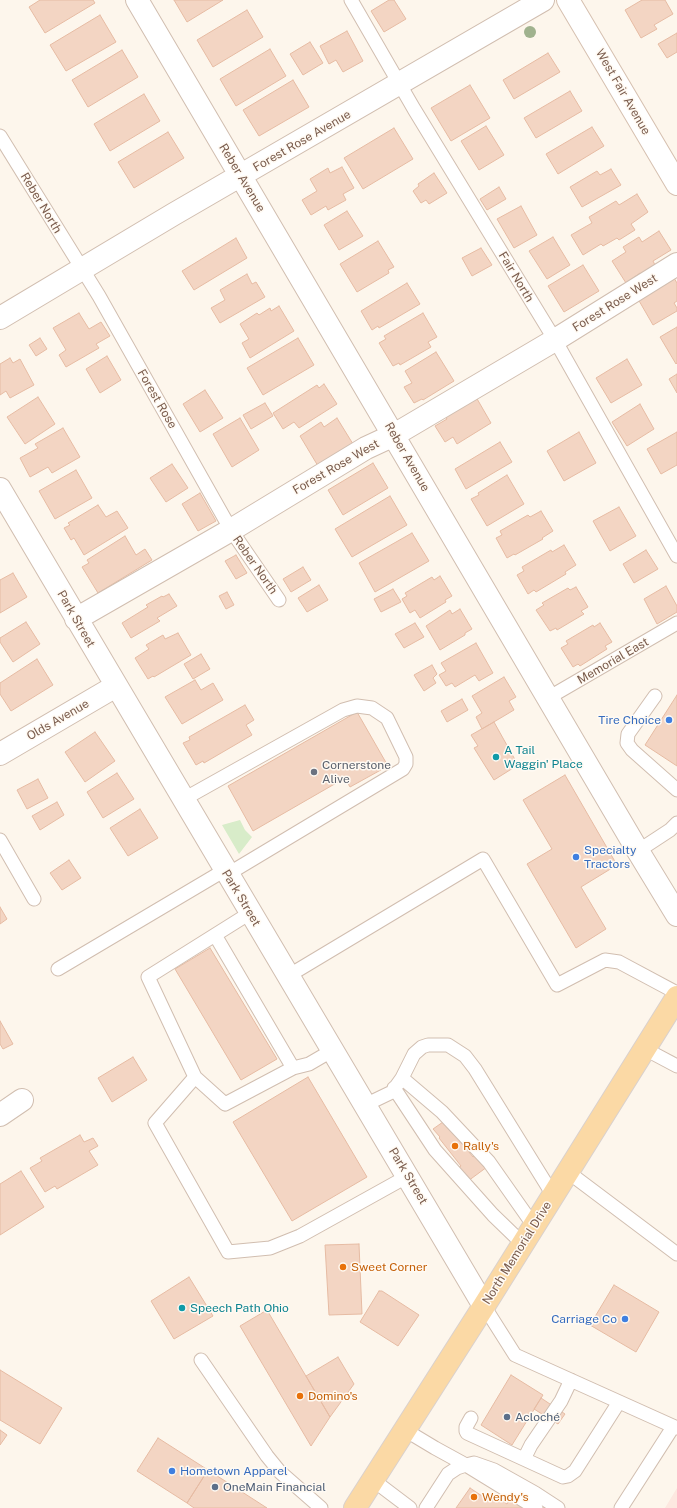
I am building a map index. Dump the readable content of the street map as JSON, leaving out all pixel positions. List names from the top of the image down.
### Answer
{
  "streets": {
    "main road": ["North Memorial Drive"],
    "street": [
      "West Fair Avenue",
      "Forest Rose Avenue",
      "Reber Avenue",
      "Forest Rose West",
      "Park Street",
      "Olds Avenue"
    ],
    "lane": [
      "Reber North",
      "Fair North",
      "Forest Rose",
      "Memorial East"
    ]
  },
  "crossings": [
    ["Forest Rose Avenue", "Reber Avenue"],
    ["Forest Rose Avenue", "Reber North"],
    ["Forest Rose Avenue", "Fair North"],
    ["Forest Rose Avenue", "Forest Rose"],
    ["Reber Avenue", "Forest Rose West"],
    ["Reber Avenue", "Memorial East"],
    ["Reber North", "Forest Rose West"],
    ["Reber North", "Forest Rose"],
    ["Fair North", "Forest Rose West"],
    ["Forest Rose West", "Forest Rose"],
    ["Forest Rose West", "Park Street"],
    ["Park Street", "Olds Avenue"],
    ["Park Street", "North Memorial Drive"]
  ],
  "places": [
    "Tire Choice",
    "A Tail Waggin' Place",
    "Cornerstone Alive",
    "Specialty Tractors",
    "Rally's",
    "Sweet Corner",
    "Speech Path Ohio",
    "Carriage Co",
    "Domino's",
    "Acloché",
    "Hometown Apparel",
    "OneMain Financial",
    "Wendy's"
  ]
}
